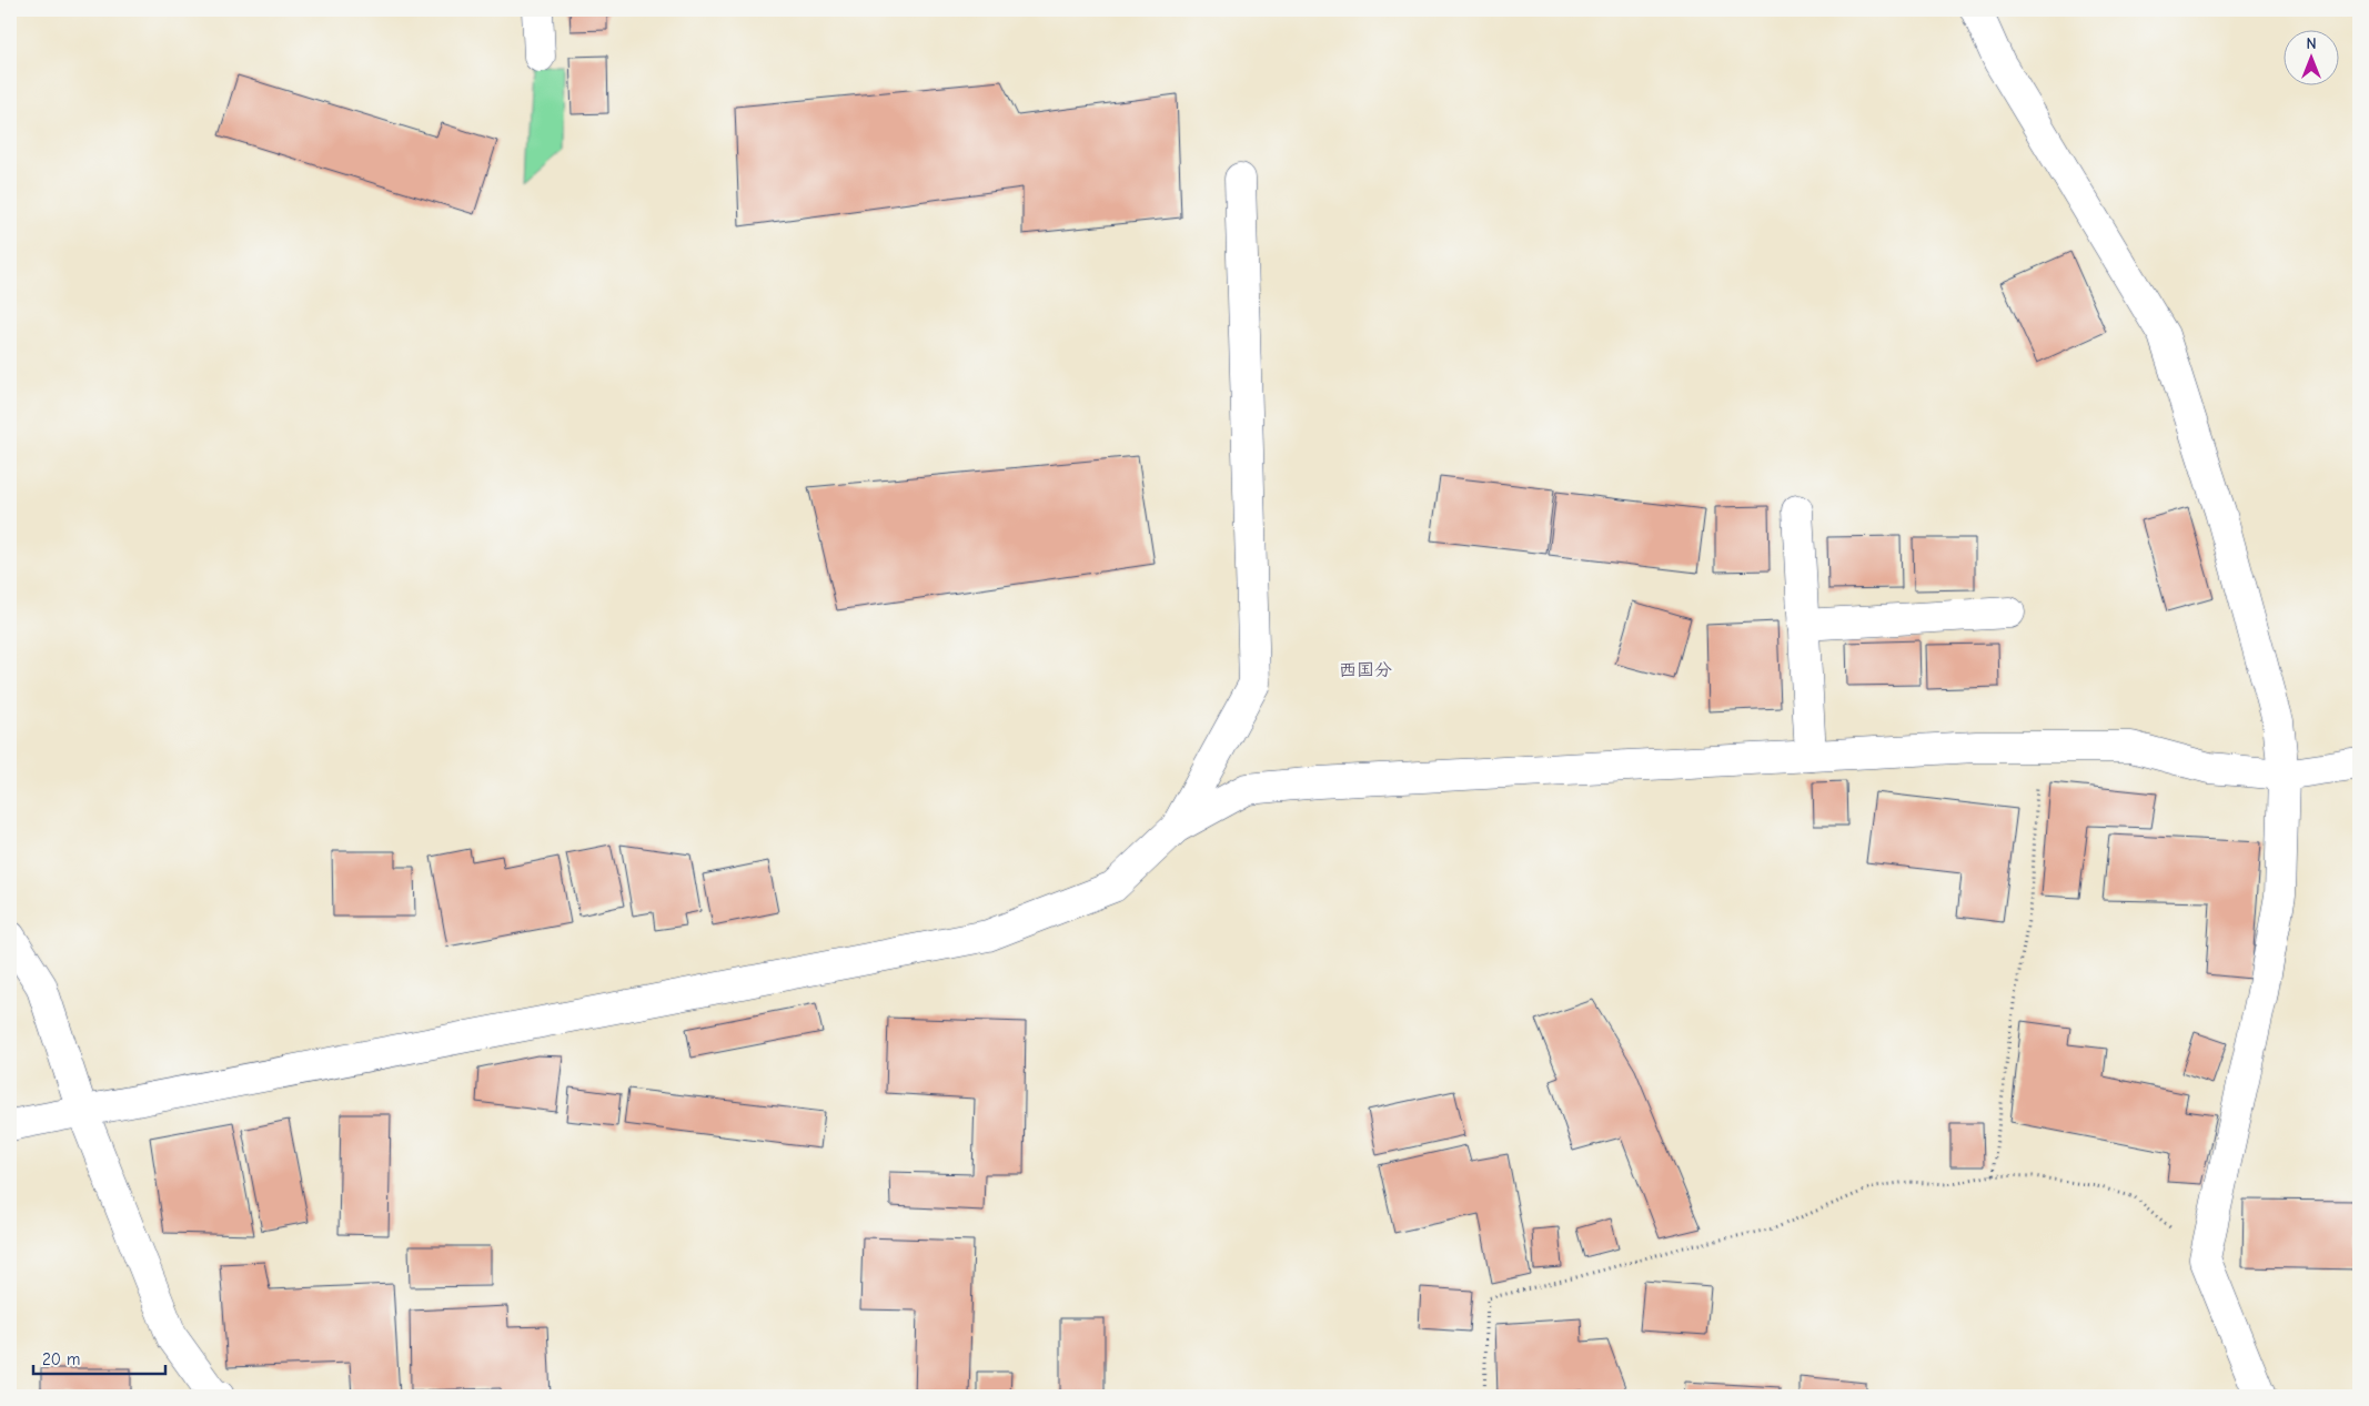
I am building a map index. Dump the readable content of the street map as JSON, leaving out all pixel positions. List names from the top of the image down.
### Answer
{
  "districts": ["西国分"],
  "scale_bar": "20 m",
  "north": "top"
}
